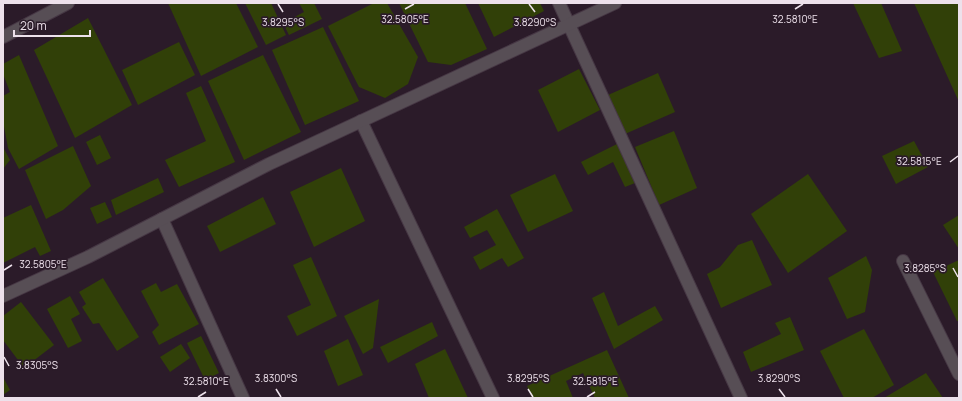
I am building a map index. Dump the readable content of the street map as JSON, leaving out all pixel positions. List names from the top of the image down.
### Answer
{
  "scale_bar": "20 m",
  "coordinates": [
    "32.5805°E",
    "32.5810°E",
    "3.8295°S",
    "3.8290°S",
    "32.5815°E",
    "3.8285°S",
    "3.8305°S",
    "3.8300°S"
  ]
}
